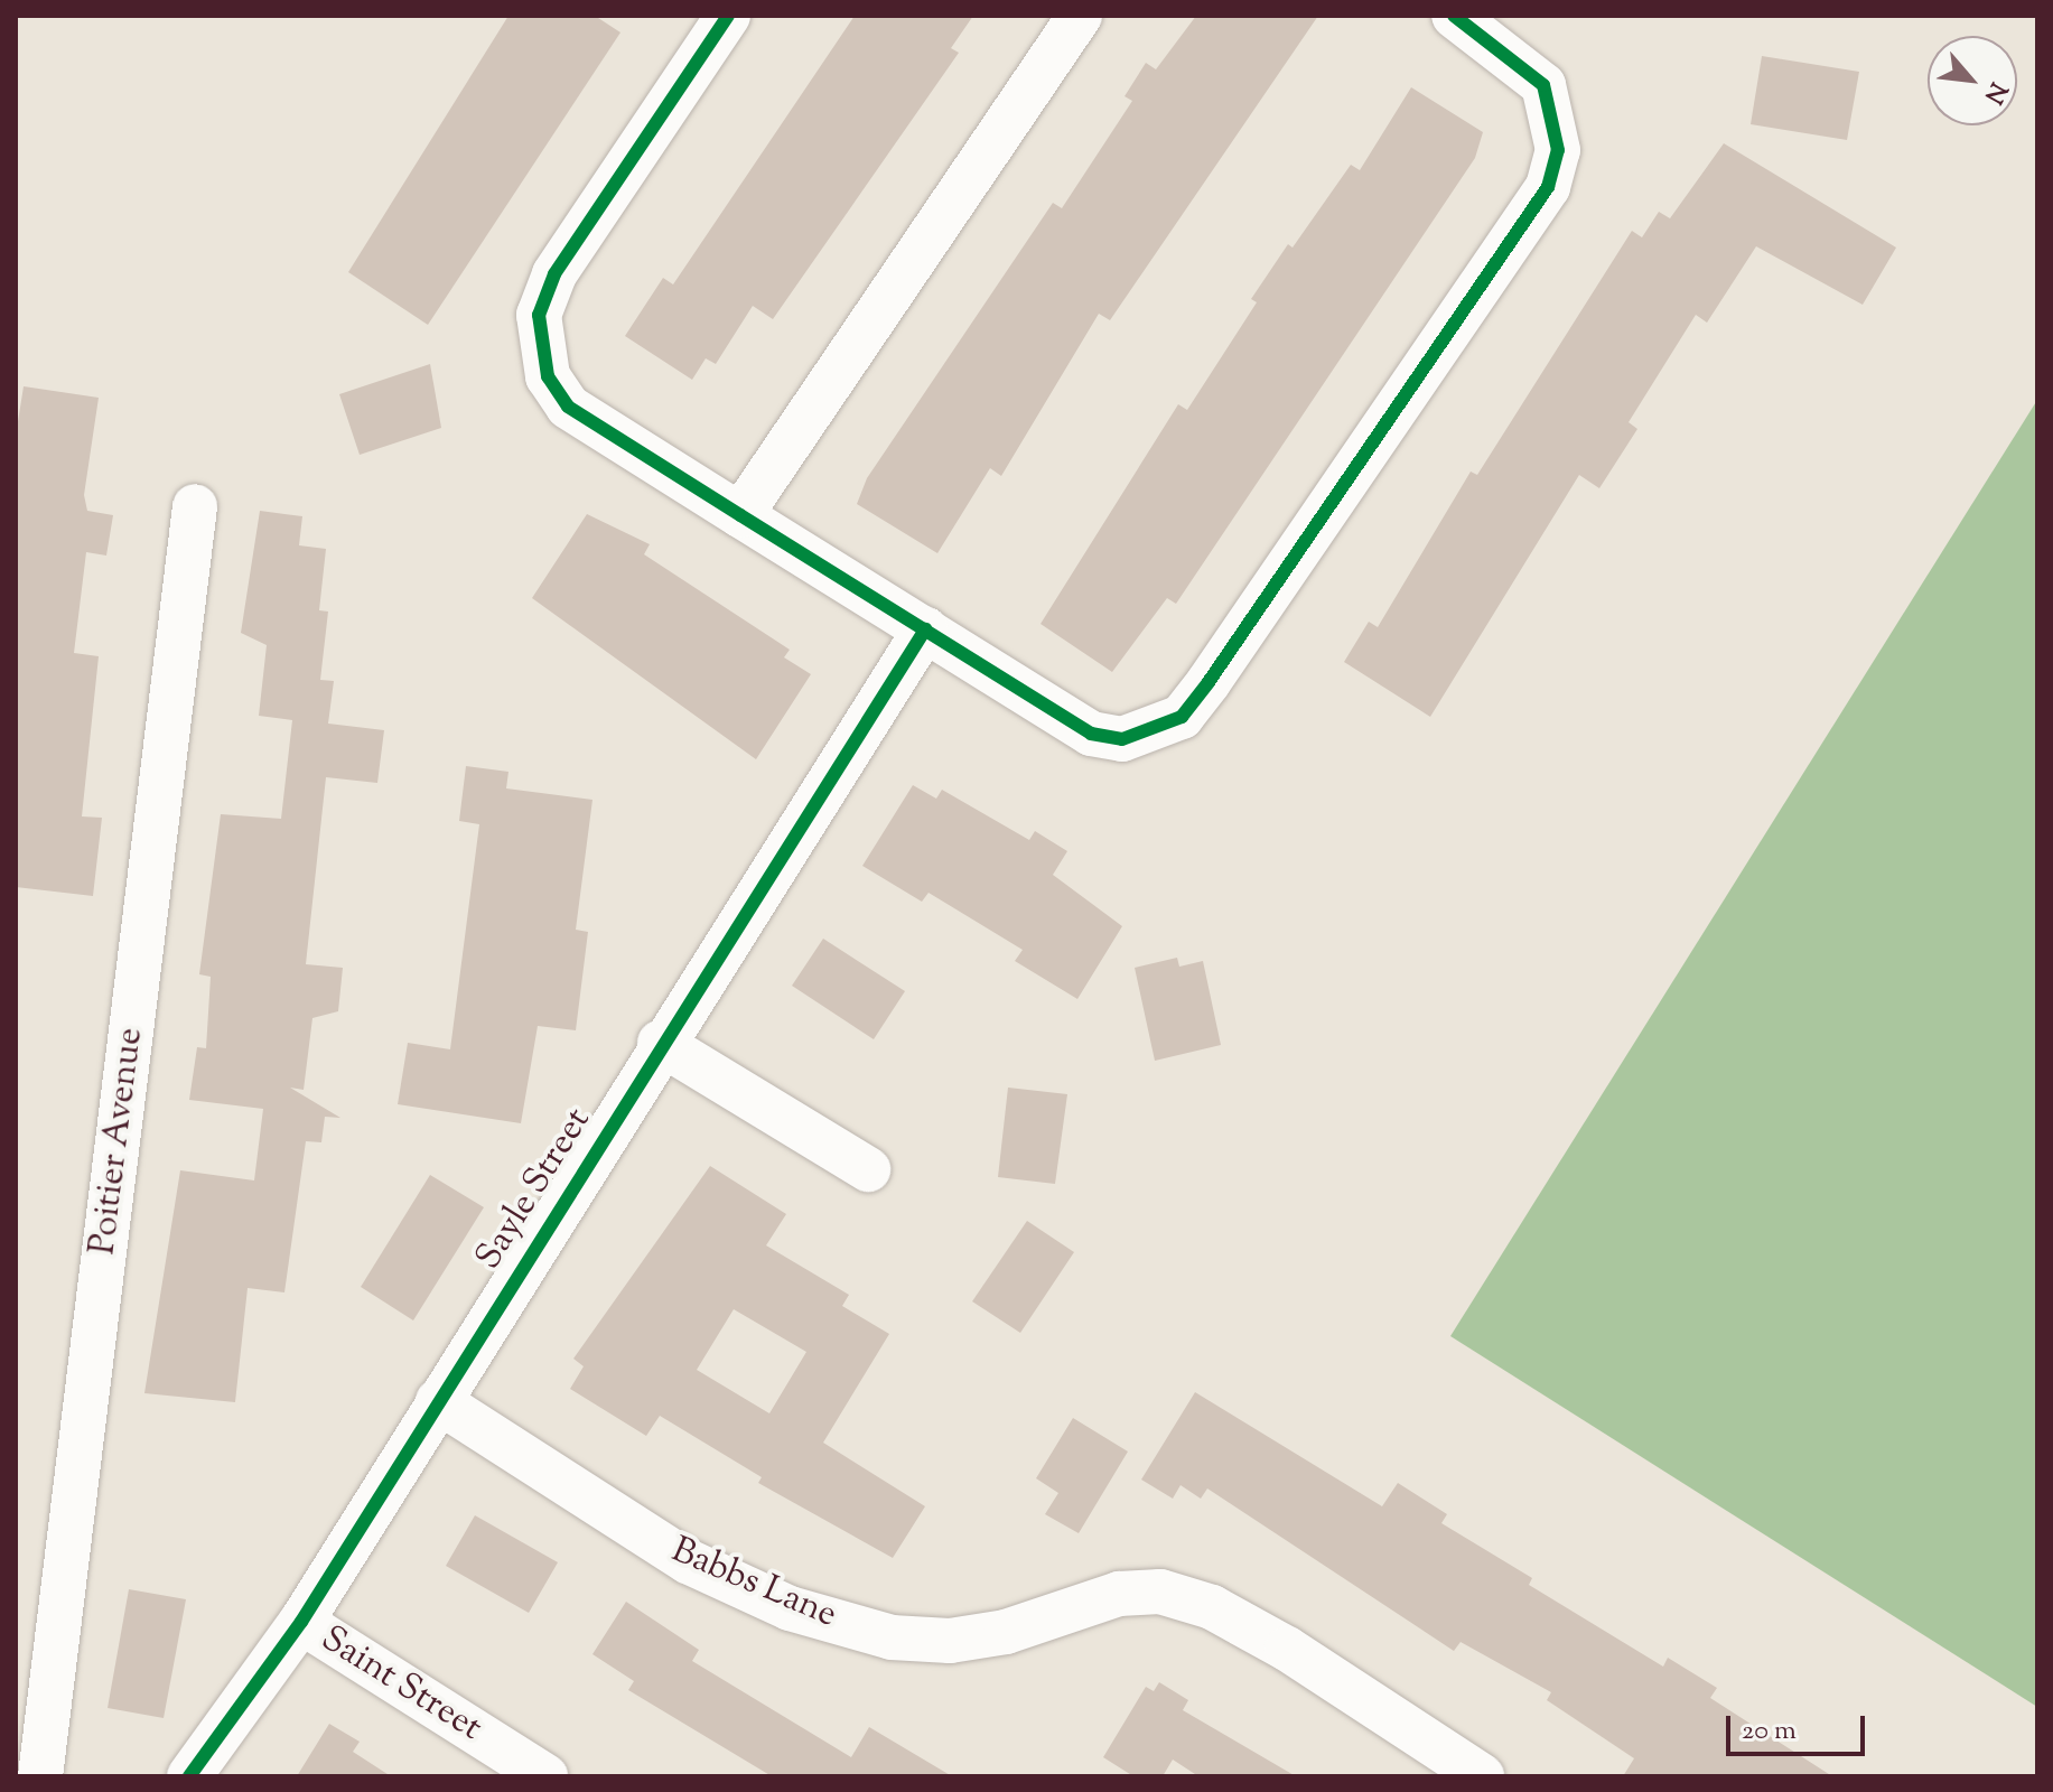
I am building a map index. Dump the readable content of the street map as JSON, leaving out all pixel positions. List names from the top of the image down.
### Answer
{
  "streets": {
    "street": [
      "Poitier Avenue",
      "Sayle Street",
      "Babbs Lane",
      "Saint Street"
    ]
  },
  "crossings": [
    ["Sayle Street", "Babbs Lane"],
    ["Sayle Street", "Saint Street"]
  ],
  "scale_bar": "20 m",
  "north": "bottom right"
}
